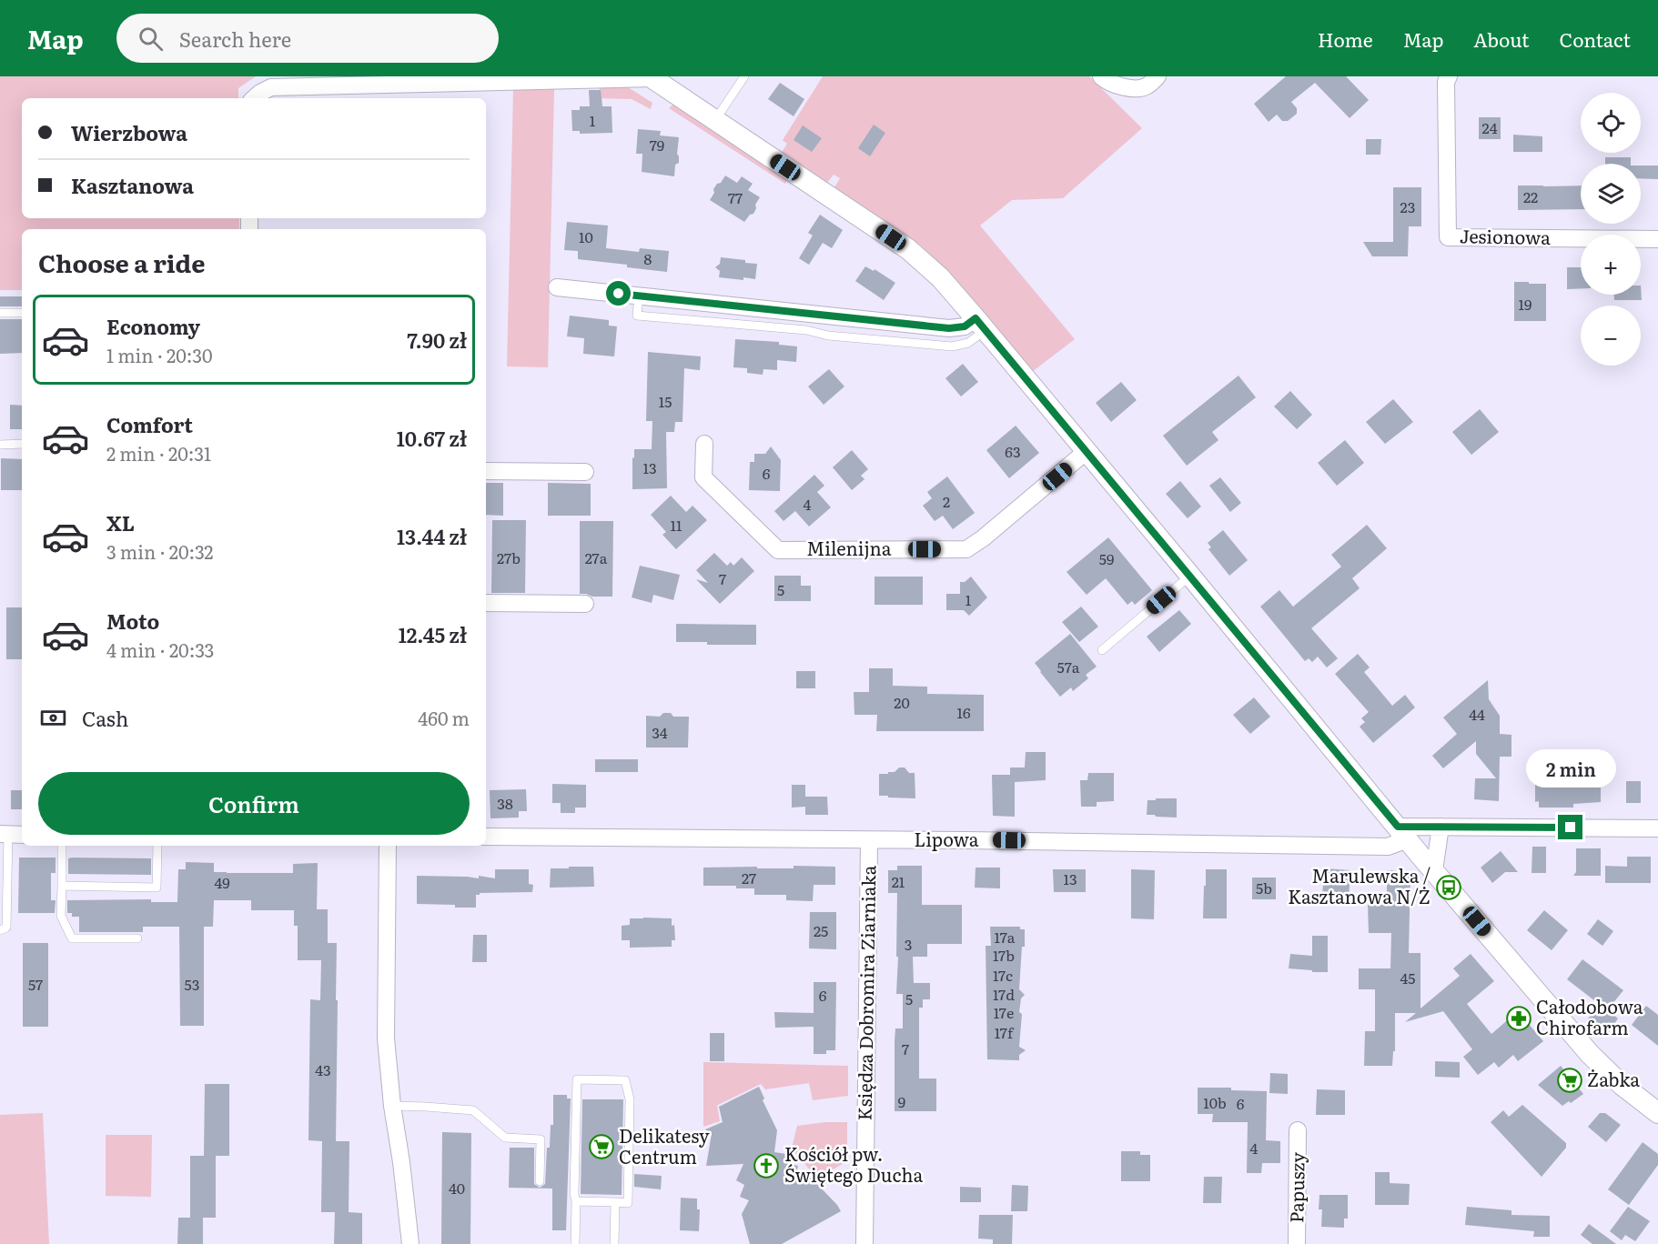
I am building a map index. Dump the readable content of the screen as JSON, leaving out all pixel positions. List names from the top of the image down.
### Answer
{
  "streets": {
    "street": [
      "Jesionowa",
      "Milenijna",
      "Lipowa",
      "Księdza Dobromira Ziarniaka",
      "Papuszy"
    ]
  },
  "crossings": [
    ["Lipowa", "Księdza Dobromira Ziarniaka"]
  ],
  "places": {
    "bus stop": ["Marulewska / Kasztanowa N/Ż"],
    "pharmacy": ["Całodobowa Chirofarm"],
    "supermarket": ["Żabka", "Delikatesy Centrum"],
    "church": ["Kościół pw. Świętego Ducha"]
  },
  "house_numbers": [
    "1",
    "24",
    "79",
    "22",
    "77",
    "23",
    "10",
    "8",
    "19",
    "15",
    "63",
    "13",
    "6",
    "2",
    "4",
    "11",
    "27b",
    "27a",
    "59",
    "7",
    "5",
    "1",
    "57a",
    "20",
    "16",
    "44",
    "34",
    "38",
    "27",
    "13",
    "21",
    "49",
    "5b",
    "25",
    "17a",
    "3",
    "17b",
    "17c",
    "45",
    "57",
    "53",
    "17d",
    "6",
    "5",
    "17e",
    "17f",
    "7",
    "43",
    "9",
    "10b",
    "6",
    "4",
    "40"
  ],
  "page": {
    "header": "Map",
    "search": "Search here",
    "nav": [
      "Home",
      "Map",
      "About",
      "Contact"
    ],
    "map_buttons": ["+", "−"],
    "banner": ["Wierzbowa", "Kasztanowa"],
    "heading": "Choose a ride",
    "list": [
      {
        "name": "Economy",
        "note": "1 min · 20:30",
        "value": "7.90 zł"
      },
      {
        "name": "Comfort",
        "note": "2 min · 20:31",
        "value": "10.67 zł"
      },
      {
        "name": "XL",
        "note": "3 min · 20:32",
        "value": "13.44 zł"
      },
      {
        "name": "Moto",
        "note": "4 min · 20:33",
        "value": "12.45 zł"
      }
    ],
    "pay": ["Cash", "460 m"],
    "bubble": "2 min",
    "buttons": "Confirm"
  }
}
